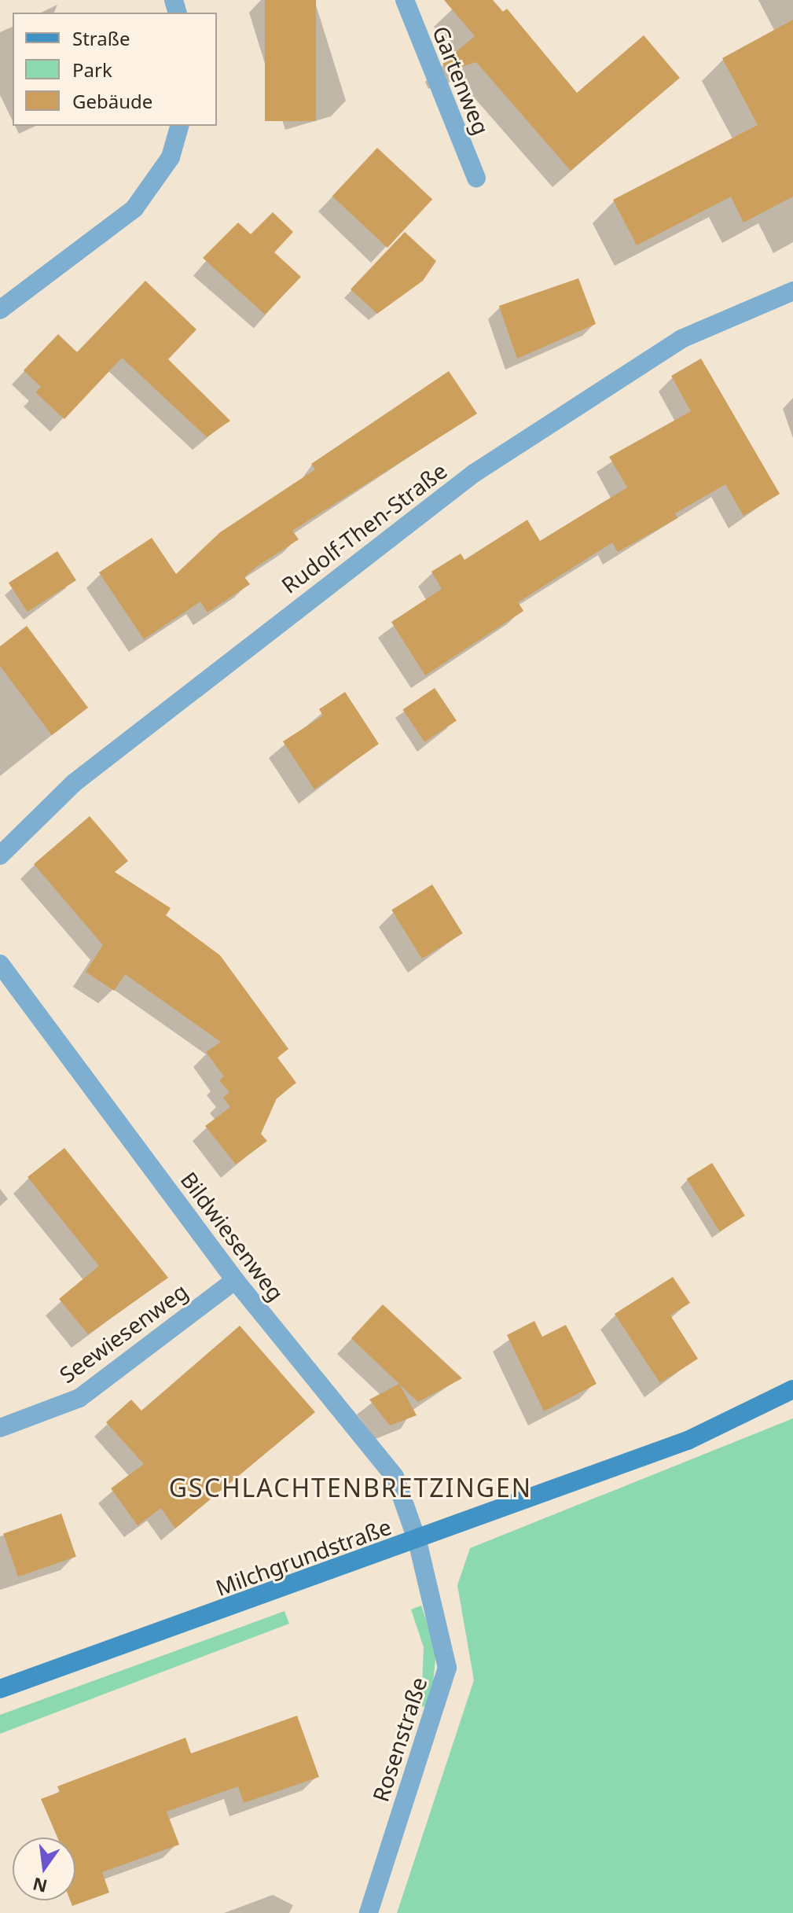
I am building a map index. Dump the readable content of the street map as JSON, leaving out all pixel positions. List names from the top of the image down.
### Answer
{
  "streets": {
    "street": [
      "Gartenweg",
      "Rudolf-Then-Straße",
      "Bildwiesenweg",
      "Seewiesenweg",
      "Milchgrundstraße",
      "Rosenstraße"
    ]
  },
  "crossings": [
    ["Bildwiesenweg", "Seewiesenweg"],
    ["Bildwiesenweg", "Milchgrundstraße"],
    ["Bildwiesenweg", "Rosenstraße"],
    ["Milchgrundstraße", "Rosenstraße"]
  ],
  "districts": ["GSCHLACHTENBRETZINGEN"],
  "legend": ["Straße", "Park", "Gebäude"],
  "north": "bottom"
}
